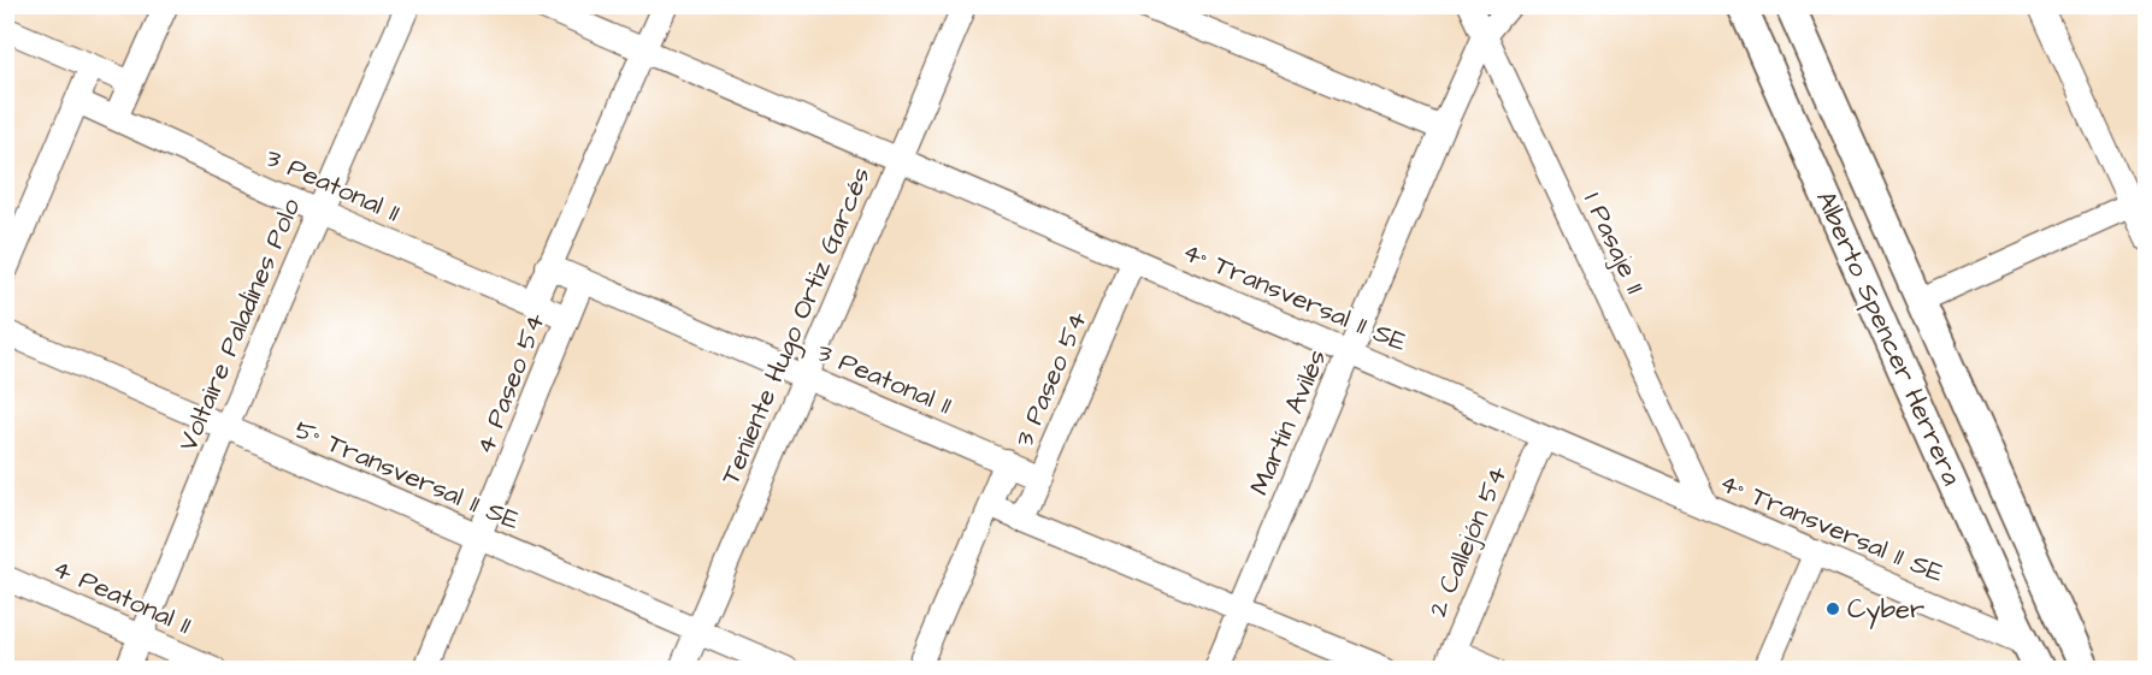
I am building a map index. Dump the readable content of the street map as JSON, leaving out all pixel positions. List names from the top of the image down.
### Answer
{
  "streets": {
    "street": [
      "3 Peatonal 11",
      "1 Pasaje 11",
      "4° Transversal 11 SE",
      "Voltaire Paladines Polo",
      "Teniente Hugo Ortiz Garcés",
      "Alberto Spencer Herrera",
      "3 Paseo 54",
      "4 Paseo 54",
      "Martín Avilés",
      "5° Transversal 11 SE",
      "2 Callejón 54",
      "4 Peatonal 11"
    ]
  },
  "crossings": [
    ["3 Peatonal 11", "Voltaire Paladines Polo"],
    ["3 Peatonal 11", "Teniente Hugo Ortiz Garcés"],
    ["3 Peatonal 11", "3 Paseo 54"],
    ["3 Peatonal 11", "4 Paseo 54"],
    ["1 Pasaje 11", "4° Transversal 11 SE"],
    ["1 Pasaje 11", "Martín Avilés"],
    ["4° Transversal 11 SE", "Teniente Hugo Ortiz Garcés"],
    ["4° Transversal 11 SE", "Alberto Spencer Herrera"],
    ["4° Transversal 11 SE", "3 Paseo 54"],
    ["4° Transversal 11 SE", "4 Paseo 54"],
    ["4° Transversal 11 SE", "Martín Avilés"],
    ["4° Transversal 11 SE", "2 Callejón 54"],
    ["Voltaire Paladines Polo", "5° Transversal 11 SE"],
    ["Voltaire Paladines Polo", "4 Peatonal 11"],
    ["Teniente Hugo Ortiz Garcés", "5° Transversal 11 SE"],
    ["4 Paseo 54", "5° Transversal 11 SE"]
  ],
  "places": ["Cyber"]
}
